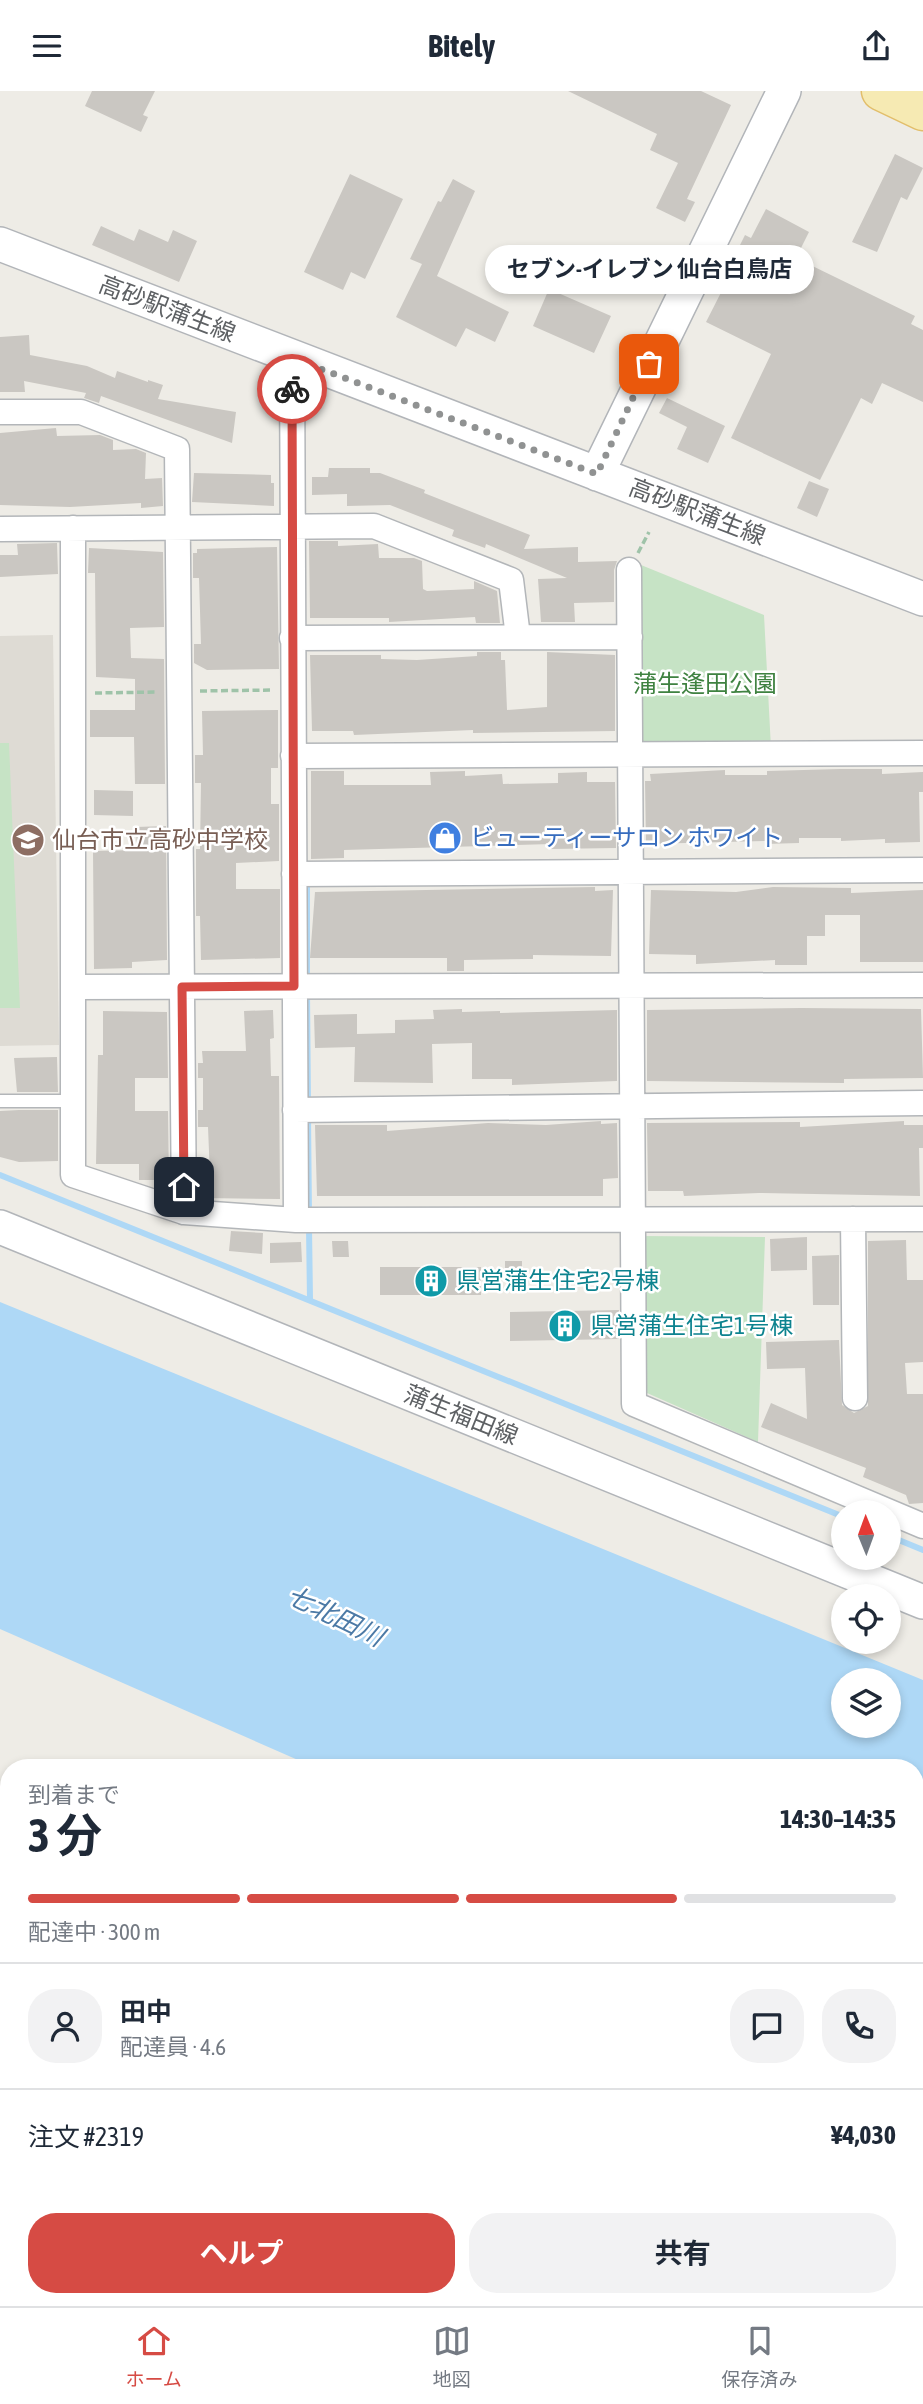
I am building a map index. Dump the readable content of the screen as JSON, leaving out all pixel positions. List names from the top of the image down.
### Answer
{
  "streets": {
    "street": ["高砂駅蒲生線", "蒲生福田線"]
  },
  "water": ["七北田川"],
  "parks": ["蒲生逢田公園"],
  "places": {
    "other": ["セブン-イレブン 仙台白鳥店"],
    "shop": ["ビューティーサロン ホワイト"],
    "school or university": ["仙台市立高砂中学校"],
    "building": ["県営蒲生住宅2号棟", "県営蒲生住宅1号棟"]
  },
  "north": "top",
  "page": {
    "header": "Bitely",
    "bubble": "セブン-イレブン 仙台白鳥店",
    "heading": ["3 分", "到着まで", "14:30–14:35"],
    "panel": [
      "田中",
      "配達員 · 4.6",
      "注文 #2319",
      "¥4,030"
    ],
    "bar": "配達中 · 300 m",
    "buttons": ["ヘルプ", "共有"],
    "tabs": ["ホーム", "地図", "保存済み"]
  }
}
